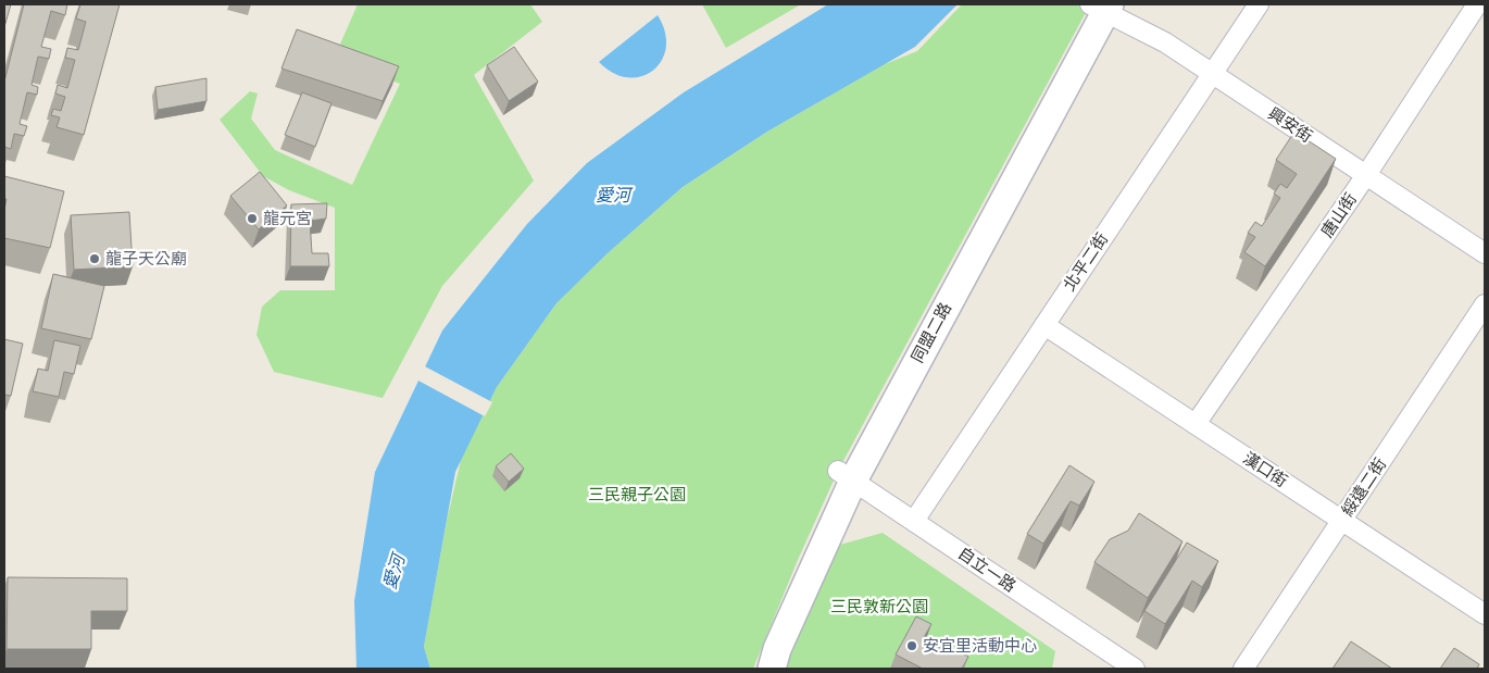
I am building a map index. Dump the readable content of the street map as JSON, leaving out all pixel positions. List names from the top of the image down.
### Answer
{
  "streets": {
    "street": [
      "興安街",
      "唐山街",
      "北平二街",
      "同盟二路",
      "漢口街",
      "綏遠二街",
      "自立一路"
    ]
  },
  "crossings": [
    ["興安街", "唐山街"],
    ["興安街", "北平二街"],
    ["興安街", "同盟二路"],
    ["唐山街", "漢口街"],
    ["北平二街", "漢口街"],
    ["北平二街", "自立一路"],
    ["同盟二路", "自立一路"],
    ["漢口街", "綏遠二街"]
  ],
  "water": ["愛河"],
  "parks": ["三民親子公園", "三民敦新公園"],
  "places": ["龍元宮", "龍子天公廟", "安宜里活動中心"]
}
